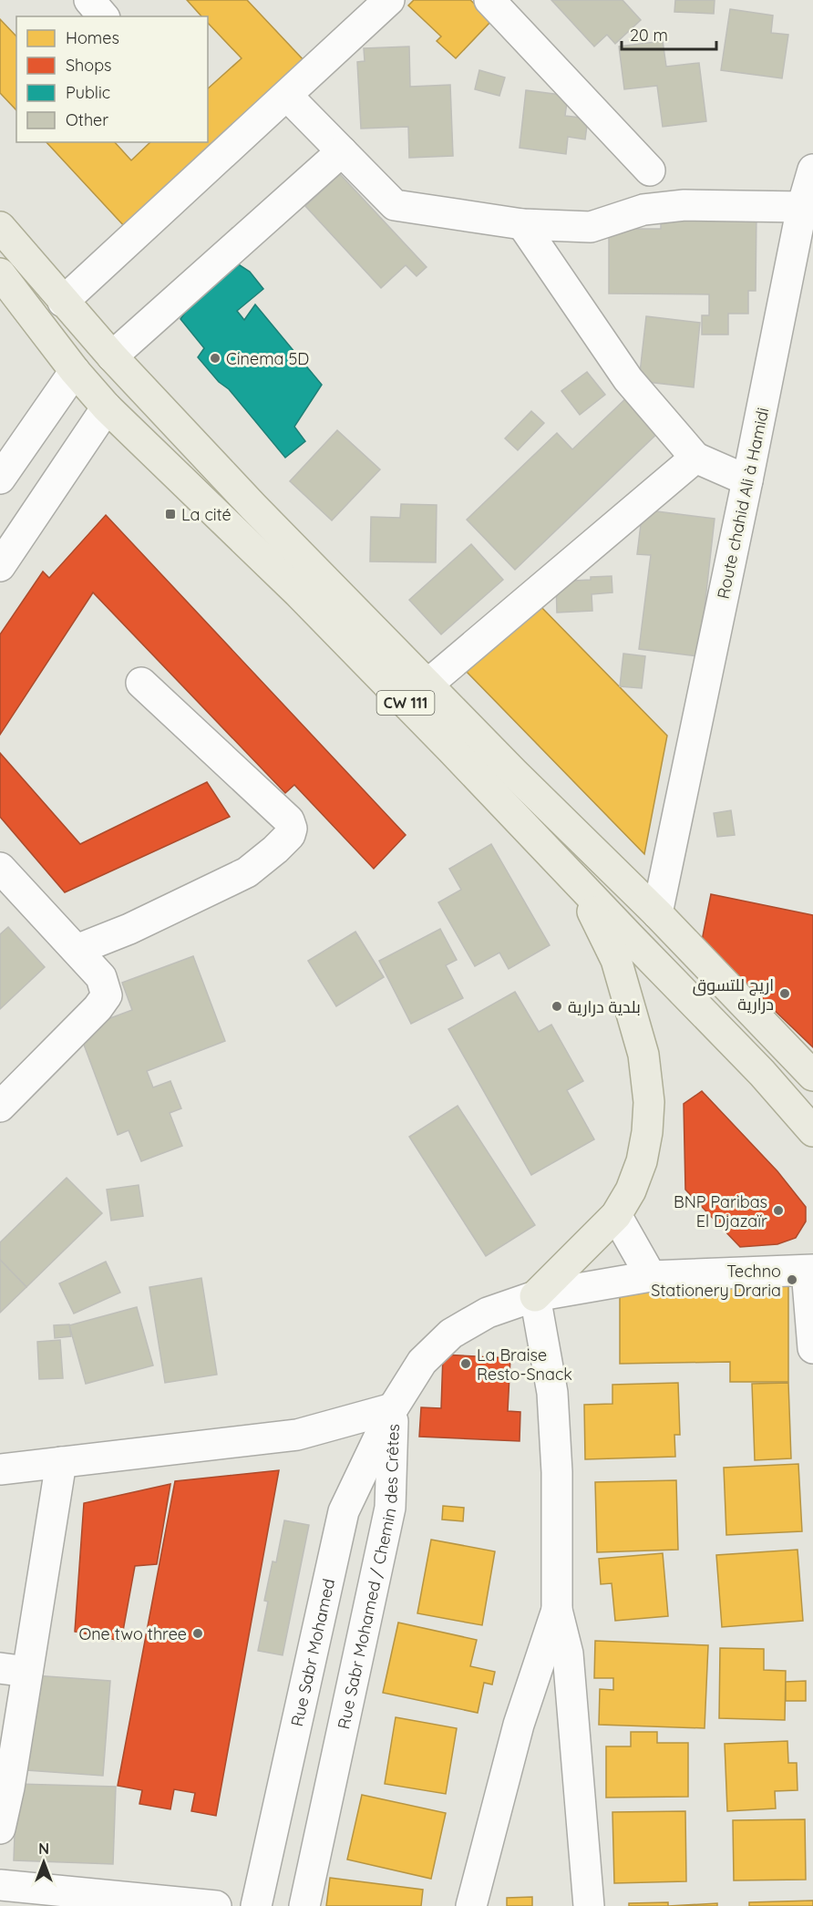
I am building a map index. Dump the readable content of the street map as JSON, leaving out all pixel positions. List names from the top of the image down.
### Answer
{
  "streets": {
    "main road": ["CW 111"],
    "street": ["Route chahid Ali à Hamidi", "Rue Sabr Mohamed / Chemin des Crêtes", "Rue Sabr Mohamed"]
  },
  "crossings": [
    ["Rue Sabr Mohamed / Chemin des Crêtes", "Rue Sabr Mohamed"]
  ],
  "places": {
    "other": [
      "Cinema 5D",
      "اريج للتسوق درارية",
      "بلدية درارية",
      "BNP Paribas El Djazaïr",
      "Techno Stationery Draria",
      "La Braise Resto-Snack",
      "One two three"
    ],
    "transit": ["La cité"]
  },
  "legend": [
    "Homes",
    "Shops",
    "Public",
    "Other"
  ],
  "scale_bar": "20 m",
  "north": "top"
}
